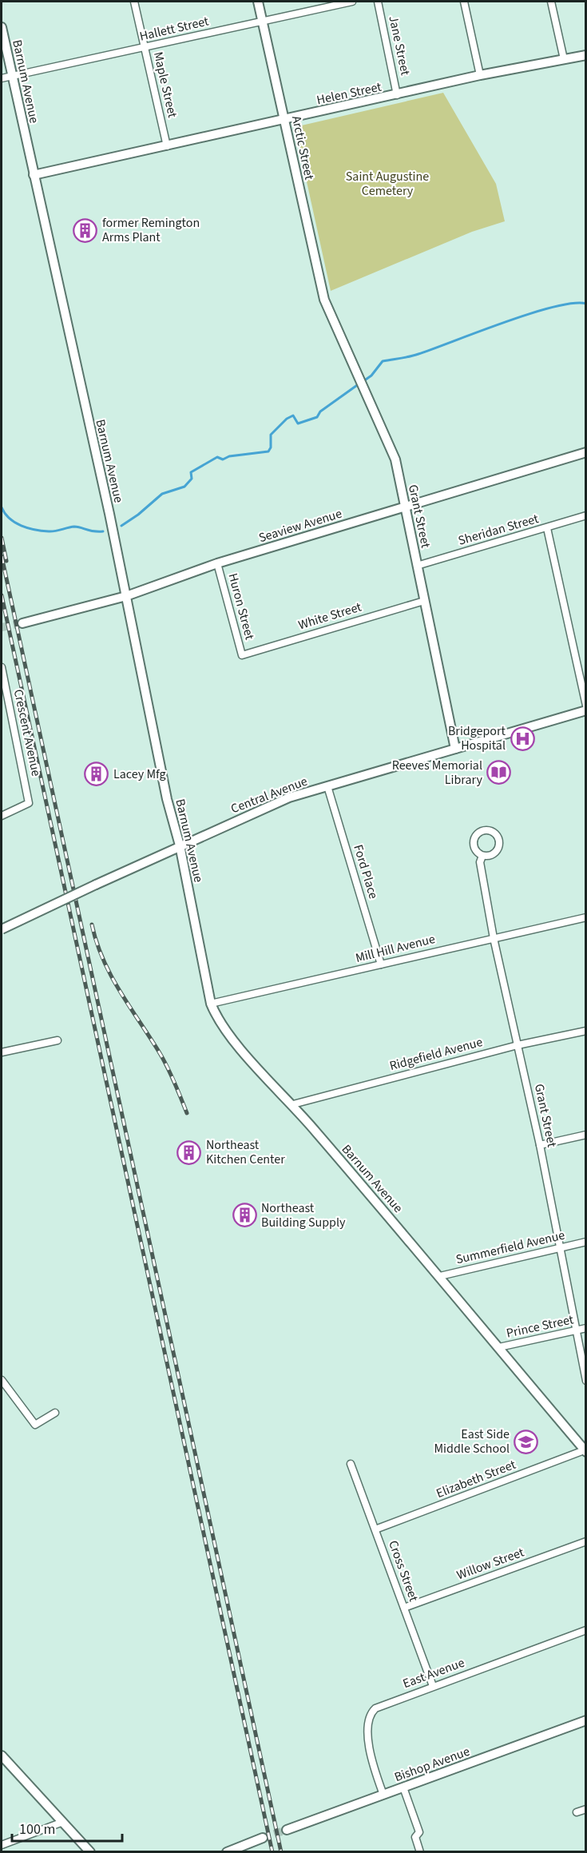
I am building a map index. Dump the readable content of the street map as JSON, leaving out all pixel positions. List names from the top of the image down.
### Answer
{
  "streets": {
    "main road": [
      "Barnum Avenue",
      "Helen Street",
      "Arctic Street",
      "Grant Street",
      "Seaview Avenue",
      "Central Avenue",
      "Bishop Avenue"
    ],
    "street": [
      "Hallett Street",
      "Jane Street",
      "Maple Street",
      "Sheridan Street",
      "Huron Street",
      "White Street",
      "Crescent Avenue",
      "Ford Place",
      "Mill Hill Avenue",
      "Ridgefield Avenue",
      "Summerfield Avenue",
      "Prince Street",
      "Elizabeth Street",
      "Willow Street",
      "Cross Street",
      "East Avenue"
    ]
  },
  "crossings": [
    ["Hallett Street", "Barnum Avenue"],
    ["Hallett Street", "Maple Street"],
    ["Hallett Street", "Arctic Street"],
    ["Jane Street", "Helen Street"],
    ["Barnum Avenue", "Helen Street"],
    ["Barnum Avenue", "Seaview Avenue"],
    ["Barnum Avenue", "Central Avenue"],
    ["Barnum Avenue", "Mill Hill Avenue"],
    ["Barnum Avenue", "Ridgefield Avenue"],
    ["Barnum Avenue", "Summerfield Avenue"],
    ["Barnum Avenue", "Prince Street"],
    ["Barnum Avenue", "Elizabeth Street"],
    ["Maple Street", "Helen Street"],
    ["Helen Street", "Arctic Street"],
    ["Arctic Street", "Grant Street"],
    ["Grant Street", "Seaview Avenue"],
    ["Grant Street", "Sheridan Street"],
    ["Grant Street", "White Street"],
    ["Grant Street", "Central Avenue"],
    ["Grant Street", "Mill Hill Avenue"],
    ["Grant Street", "Ridgefield Avenue"],
    ["Grant Street", "Summerfield Avenue"],
    ["Grant Street", "Prince Street"],
    ["Seaview Avenue", "Huron Street"],
    ["Huron Street", "White Street"],
    ["Central Avenue", "Ford Place"],
    ["Ford Place", "Mill Hill Avenue"],
    ["Elizabeth Street", "Cross Street"],
    ["Willow Street", "Cross Street"],
    ["Cross Street", "East Avenue"],
    ["East Avenue", "Bishop Avenue"]
  ],
  "parks": ["Saint Augustine Cemetery"],
  "places": {
    "building": [
      "former Remington Arms Plant",
      "Lacey Mfg",
      "Northeast Kitchen Center",
      "Northeast Building Supply"
    ],
    "hospital": ["Bridgeport Hospital"],
    "library": ["Reeves Memorial Library"],
    "school or university": ["East Side Middle School"]
  },
  "scale_bar": "100 m"
}
